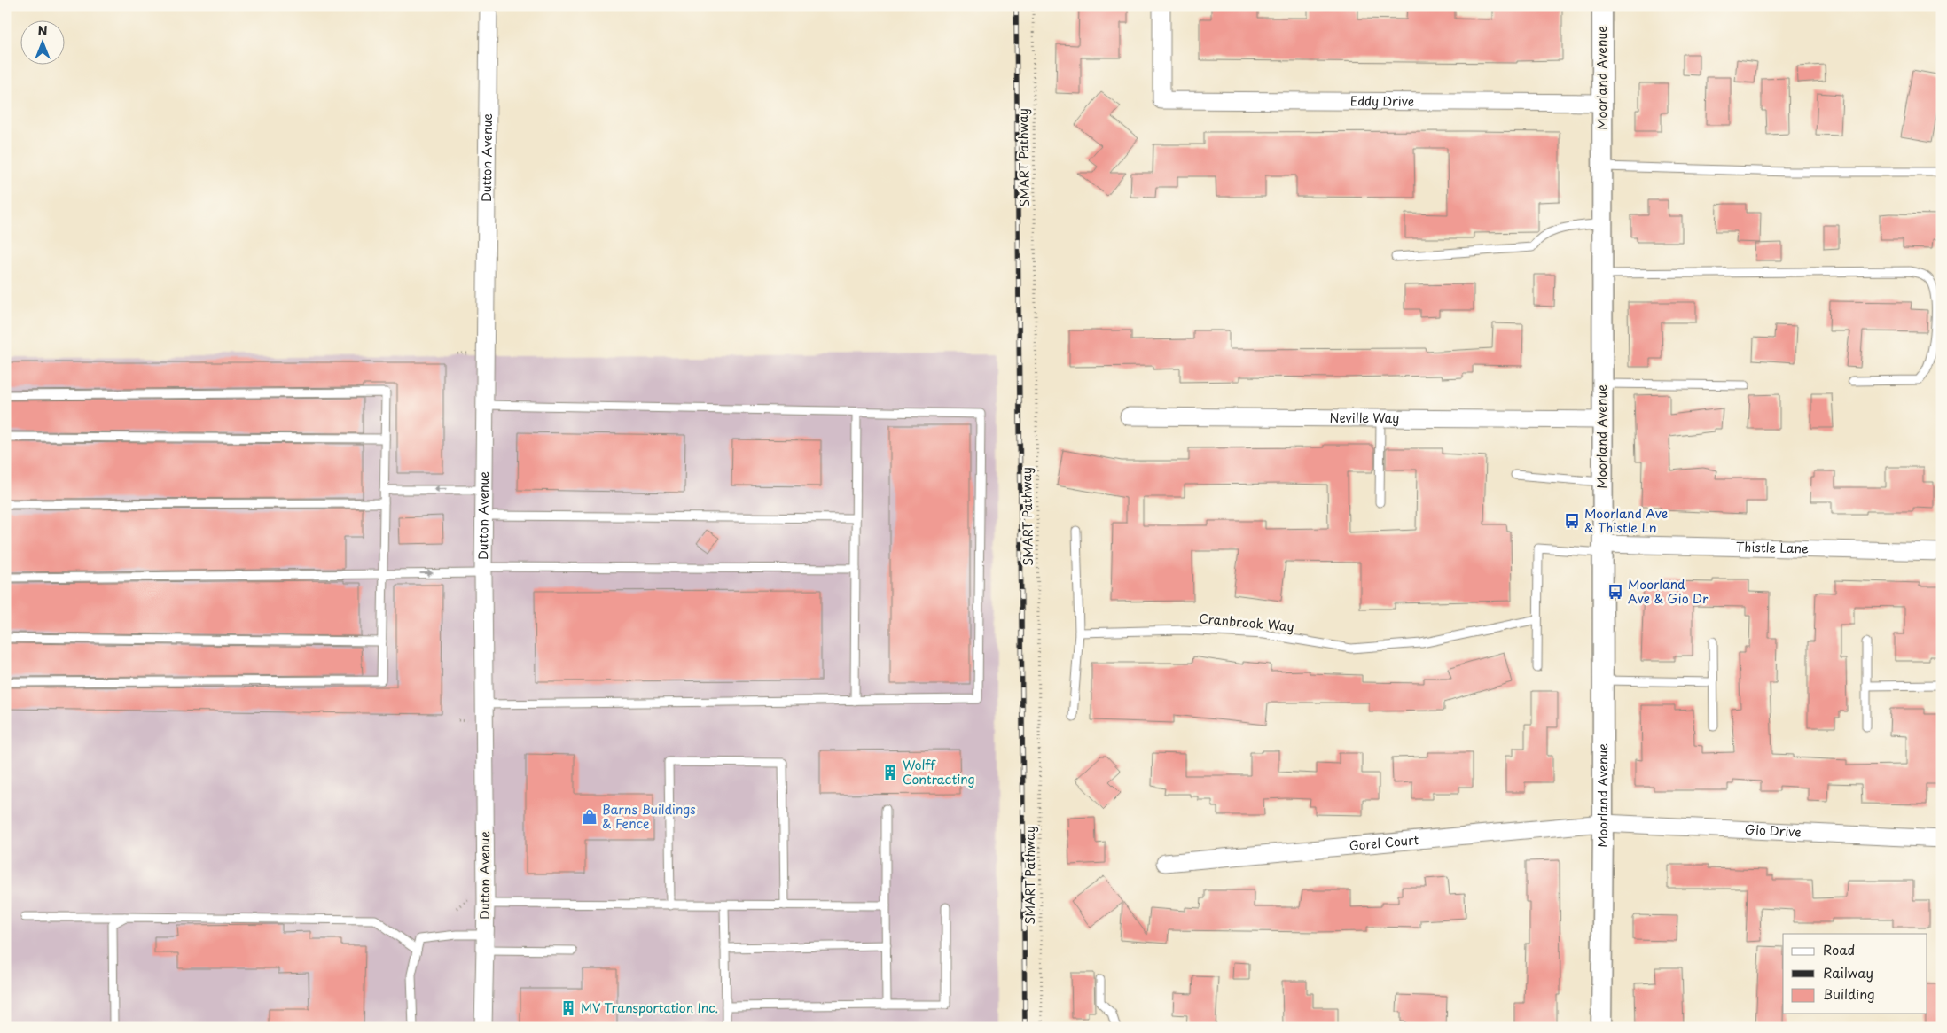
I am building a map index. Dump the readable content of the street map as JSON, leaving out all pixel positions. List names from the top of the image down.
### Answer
{
  "streets": {
    "street": [
      "Moorland Avenue",
      "Eddy Drive",
      "Dutton Avenue",
      "Neville Way",
      "Thistle Lane",
      "Gio Drive",
      "Gorel Court"
    ],
    "lane": ["Cranbrook Way"],
    "path": ["SMART Pathway"]
  },
  "crossings": [
    ["Moorland Avenue", "Eddy Drive"],
    ["Moorland Avenue", "Neville Way"],
    ["Moorland Avenue", "Thistle Lane"],
    ["Moorland Avenue", "Gio Drive"],
    ["Moorland Avenue", "Gorel Court"],
    ["Gio Drive", "Gorel Court"]
  ],
  "places": {
    "bus stop": ["Moorland Ave & Thistle Ln", "Moorland Ave & Gio Dr"],
    "building": ["Wolff Contracting", "MV Transportation Inc."],
    "shop": ["Barns Buildings & Fence"]
  },
  "legend": ["Road", "Railway", "Building"],
  "north": "top"
}
